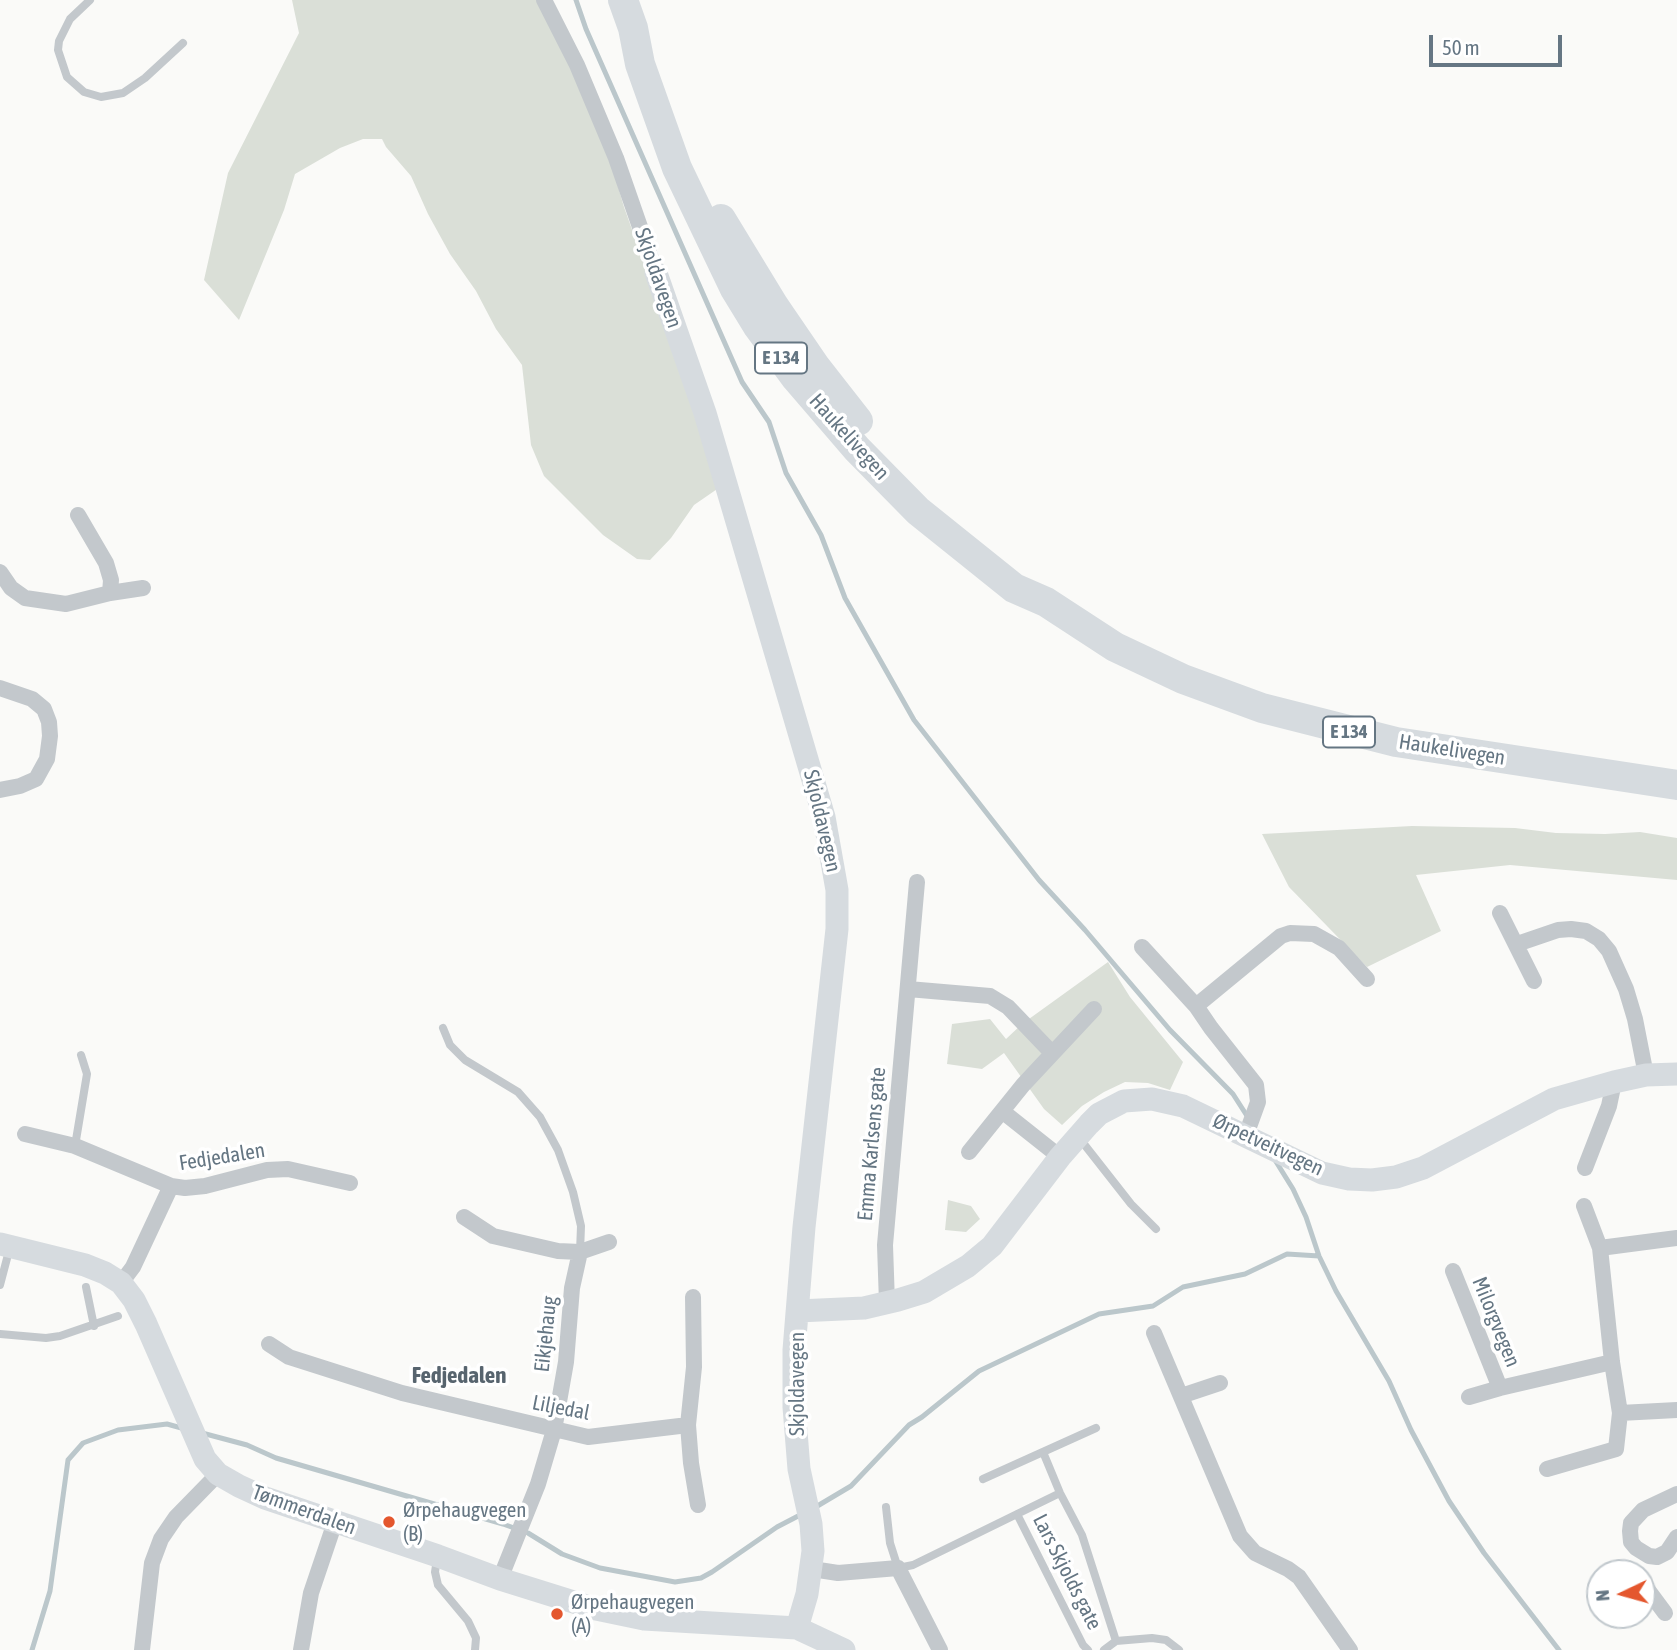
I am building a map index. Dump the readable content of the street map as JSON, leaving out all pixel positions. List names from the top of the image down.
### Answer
{
  "streets": {
    "highway": ["E 134", "Haukelivegen"],
    "street": [
      "Skjoldavegen",
      "Emma Karlsens gate",
      "Ørpetveitvegen",
      "Fedjedalen",
      "Milorgvegen",
      "Eikjehaug",
      "Liljedal",
      "Tømmerdalen"
    ],
    "lane": ["Lars Skjolds gate"]
  },
  "crossings": [
    ["Skjoldavegen", "Ørpetveitvegen"],
    ["Skjoldavegen", "Tømmerdalen"],
    ["Emma Karlsens gate", "Ørpetveitvegen"],
    ["Eikjehaug", "Liljedal"],
    ["Eikjehaug", "Tømmerdalen"]
  ],
  "districts": ["Fedjedalen"],
  "places": ["Ørpehaugvegen (B)", "Ørpehaugvegen (A)"],
  "scale_bar": "50 m",
  "north": "left"
}
